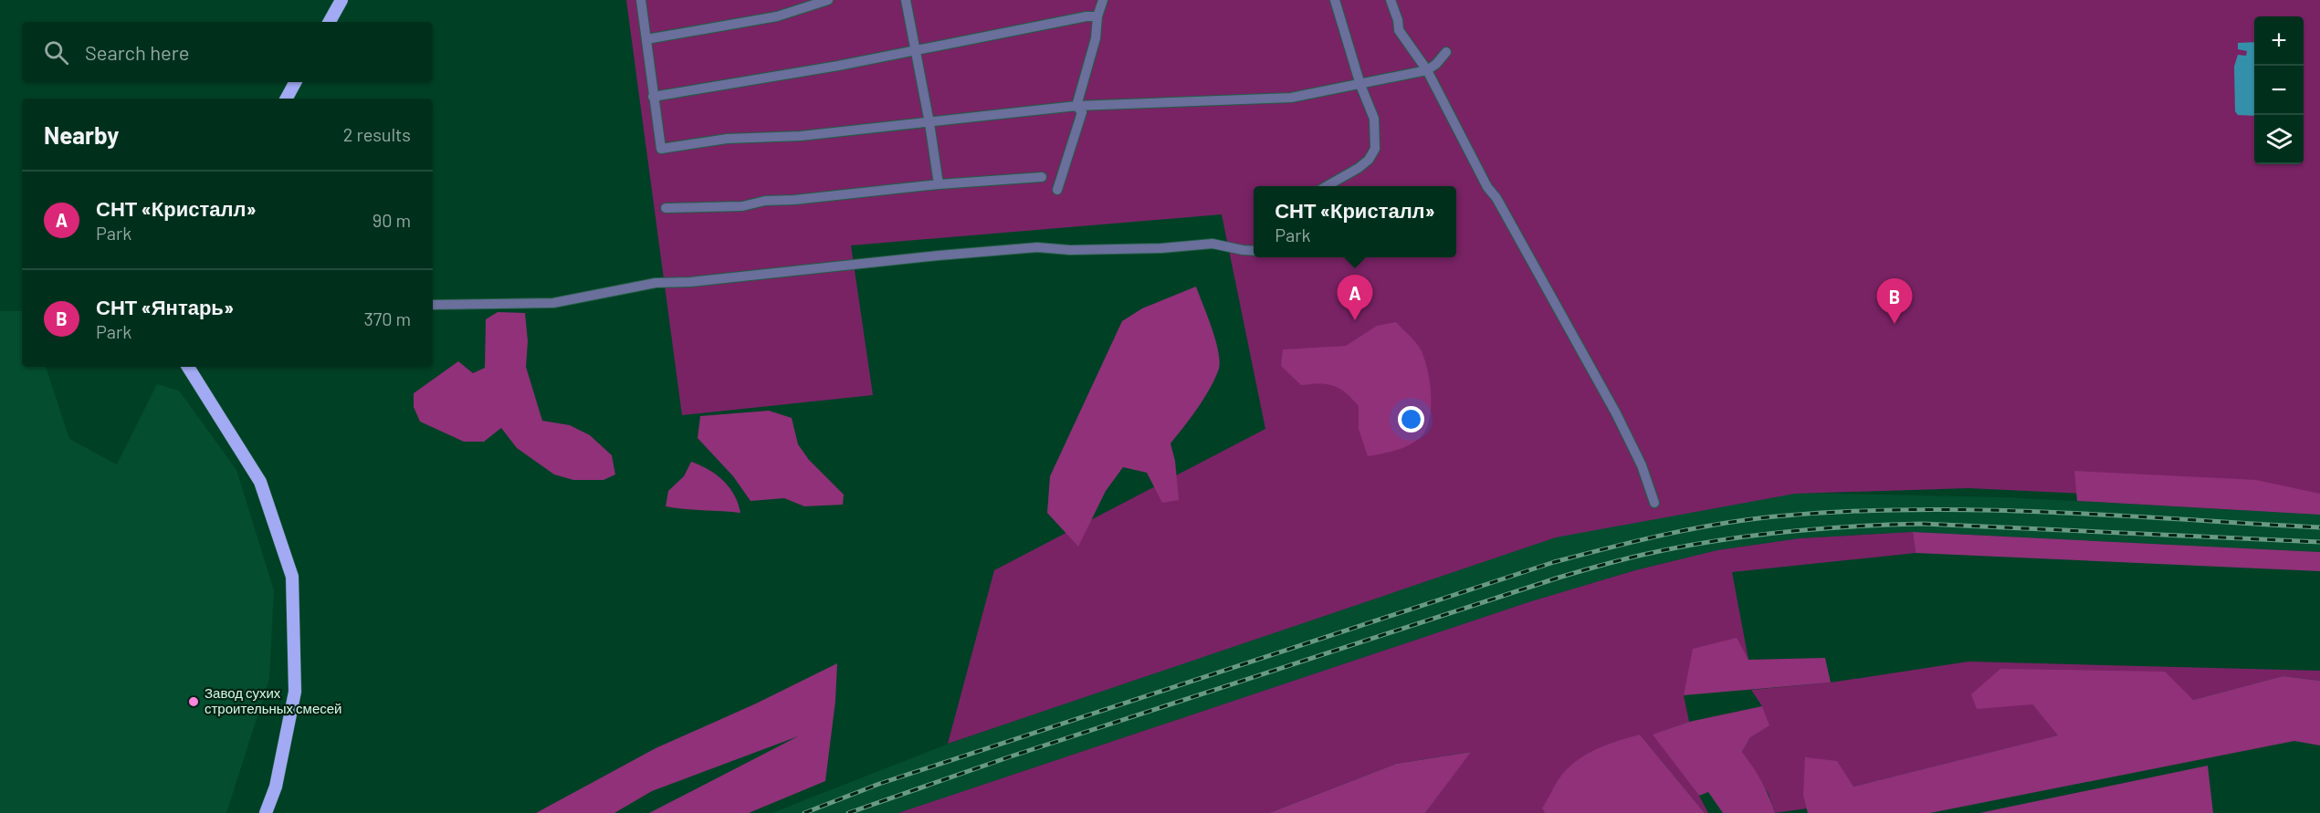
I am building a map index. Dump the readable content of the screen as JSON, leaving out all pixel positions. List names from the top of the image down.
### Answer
{
  "places": ["Завод сухих строительных смесей"],
  "page": {
    "map_buttons": ["+", "−"],
    "search": "Search here",
    "heading": ["Nearby", "2 results"],
    "list": [
      {
        "mark": "A",
        "name": "СНТ «Кристалл»",
        "note": "Park",
        "value": "90 m"
      },
      {
        "mark": "B",
        "name": "СНТ «Янтарь»",
        "note": "Park",
        "value": "370 m"
      }
    ],
    "popup": ["СНТ «Кристалл»", "Park"],
    "pins": ["A", "B"]
  }
}
